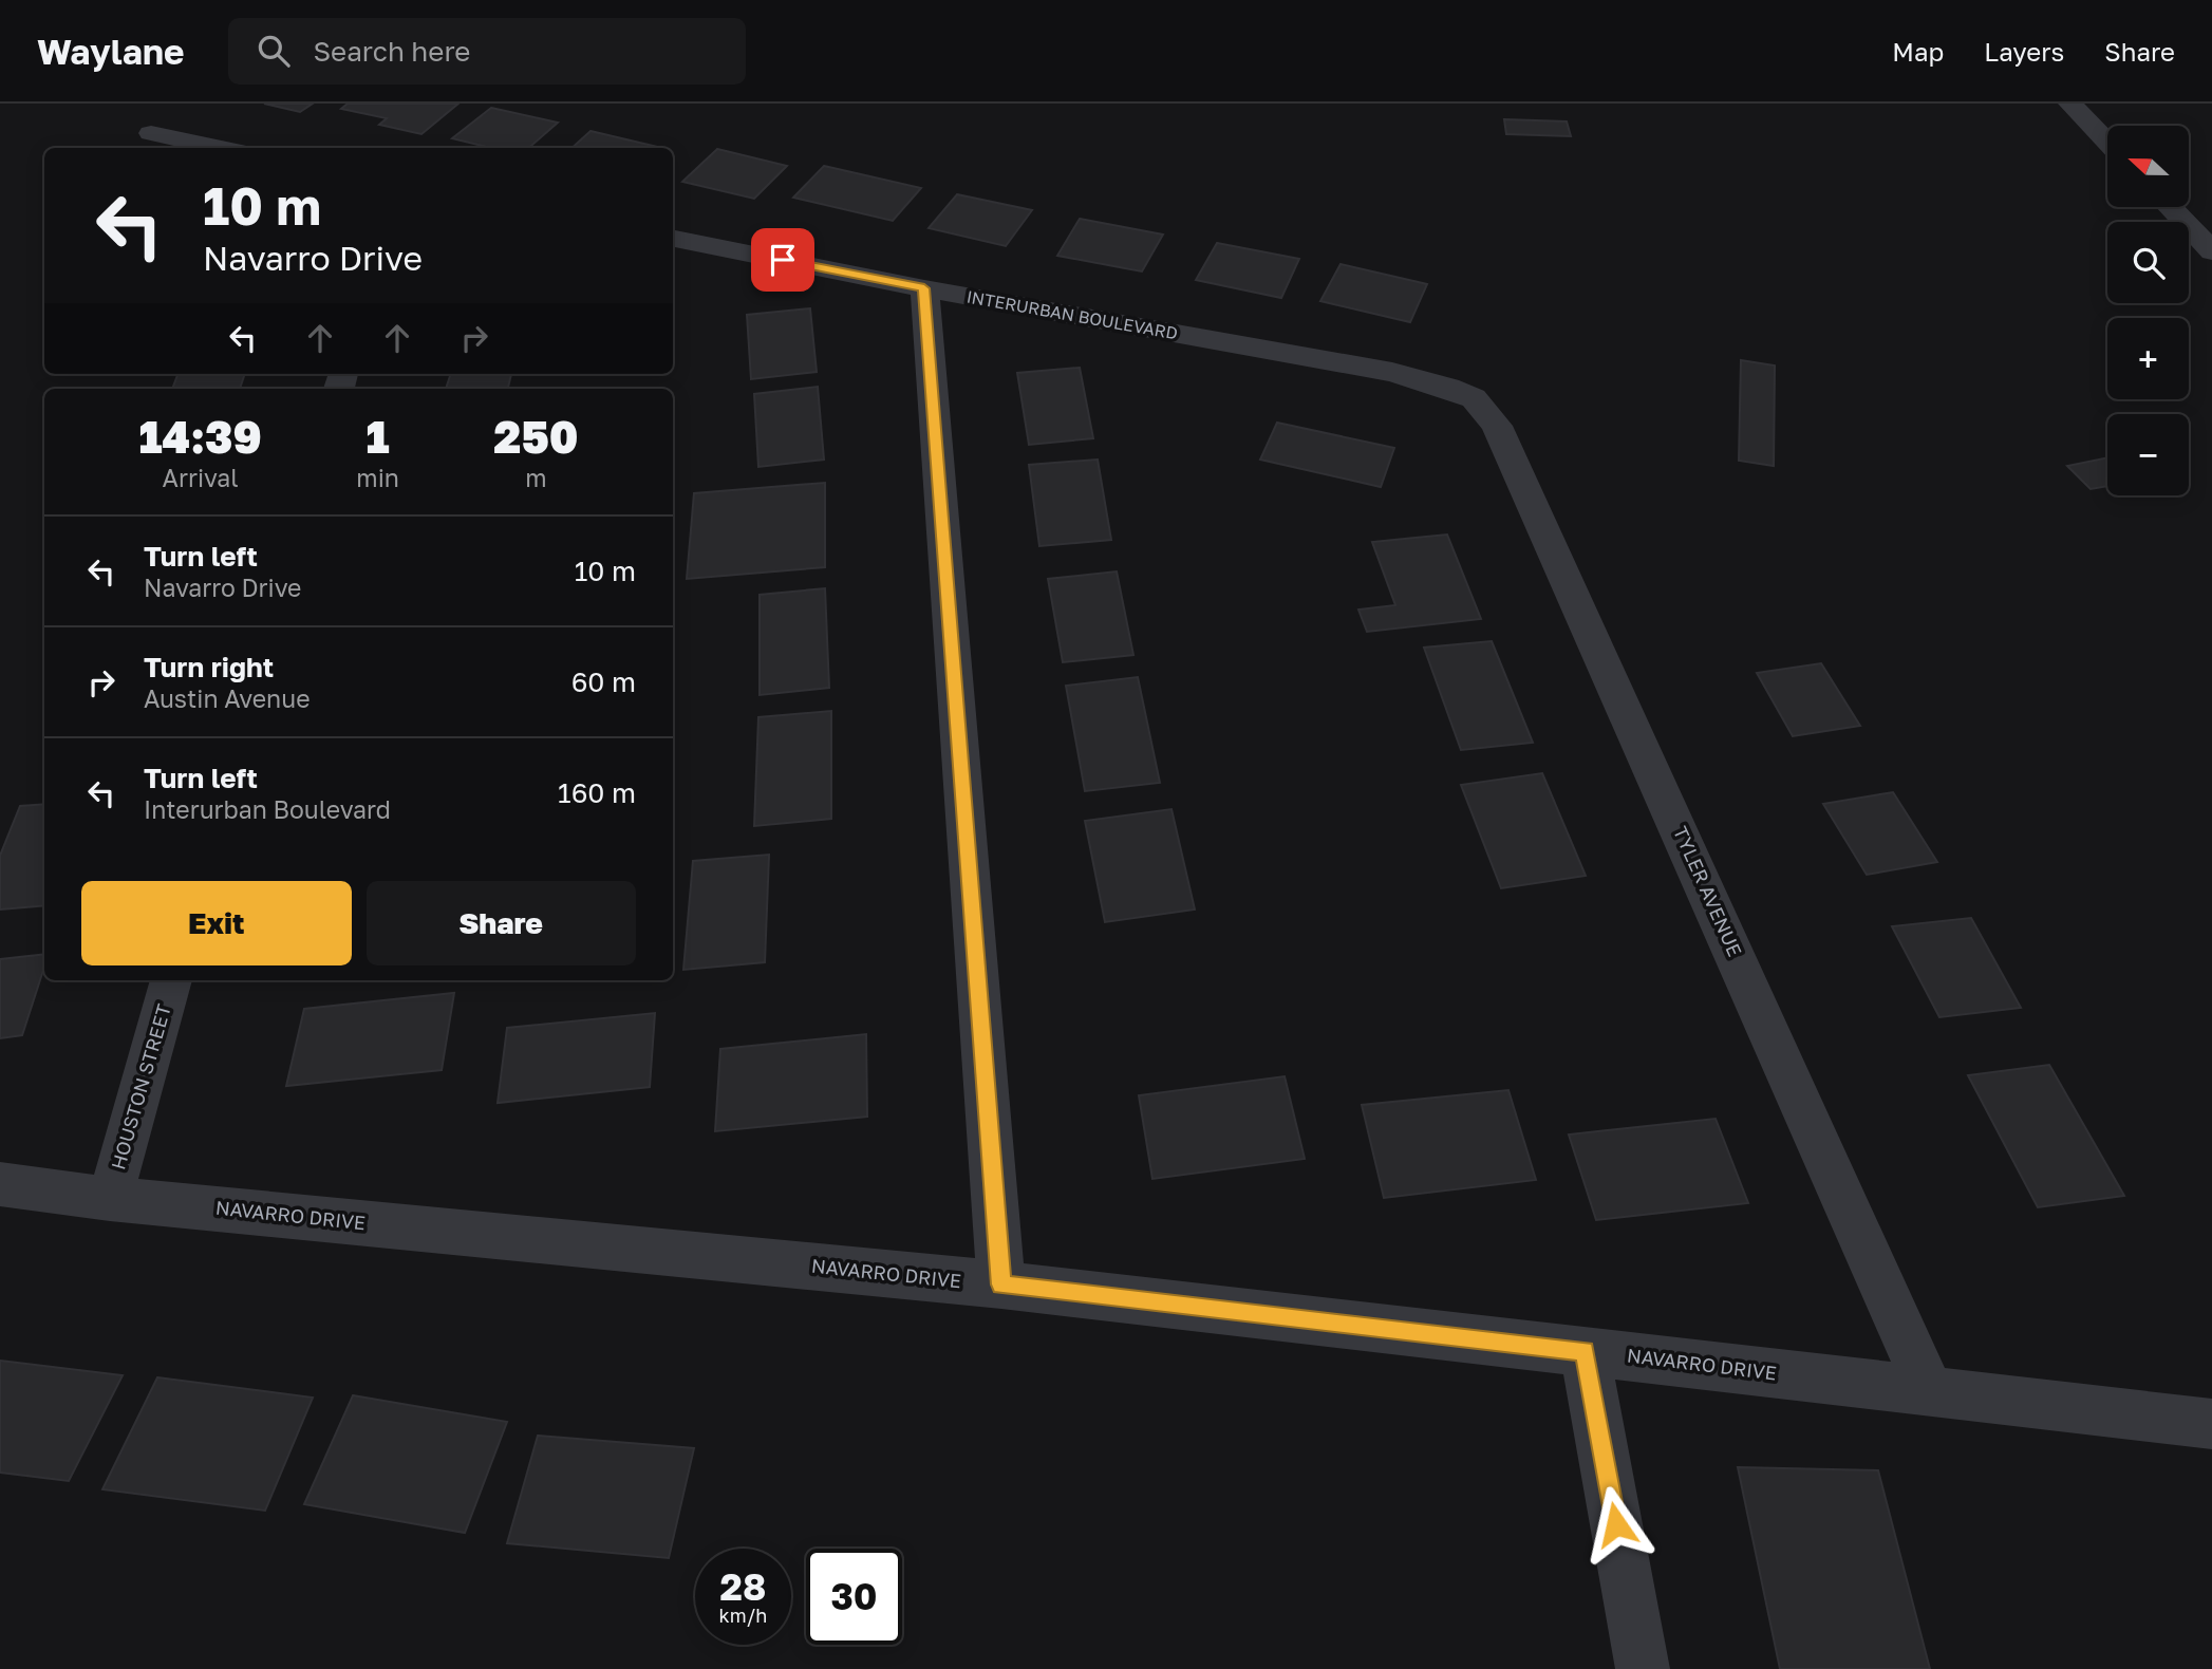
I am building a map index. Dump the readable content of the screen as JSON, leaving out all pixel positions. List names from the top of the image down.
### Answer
{
  "streets": {
    "street": [
      "INTERURBAN BOULEVARD",
      "TYLER AVENUE",
      "HOUSTON STREET",
      "NAVARRO DRIVE"
    ]
  },
  "crossings": [
    ["INTERURBAN BOULEVARD", "TYLER AVENUE"],
    ["TYLER AVENUE", "NAVARRO DRIVE"],
    ["HOUSTON STREET", "NAVARRO DRIVE"]
  ],
  "north": "left",
  "page": {
    "header": "Waylane",
    "search": "Search here",
    "nav": ["Map", "Layers", "Share"],
    "map_buttons": ["+", "−"],
    "turn": ["10 m", "Navarro Drive"],
    "eta": [
      "14:39",
      "Arrival",
      "1",
      "min",
      "250",
      "m"
    ],
    "list": [
      {
        "name": "Turn left",
        "note": "Navarro Drive",
        "value": "10 m"
      },
      {
        "name": "Turn right",
        "note": "Austin Avenue",
        "value": "60 m"
      },
      {
        "name": "Turn left",
        "note": "Interurban Boulevard",
        "value": "160 m"
      }
    ],
    "buttons": ["Exit", "Share"],
    "speed": "28 km/h",
    "limit": "30"
  }
}
